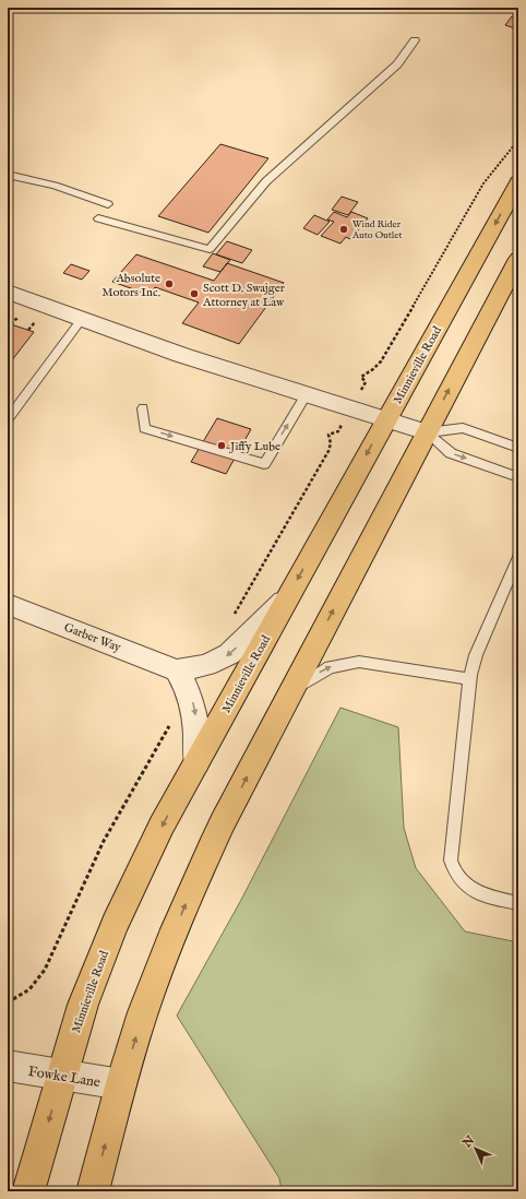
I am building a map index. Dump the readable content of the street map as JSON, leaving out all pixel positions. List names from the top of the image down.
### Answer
{
  "streets": {
    "main road": ["Minnieville Road"],
    "street": ["Garber Way", "Fowke Lane"]
  },
  "crossings": [
    ["Minnieville Road", "Fowke Lane"]
  ],
  "places": [
    "Wind Rider Auto Outlet",
    "Absolute Motors Inc.",
    "Scott D. Swajger Attorney at Law",
    "Jiffy Lube"
  ],
  "north": "top left"
}
